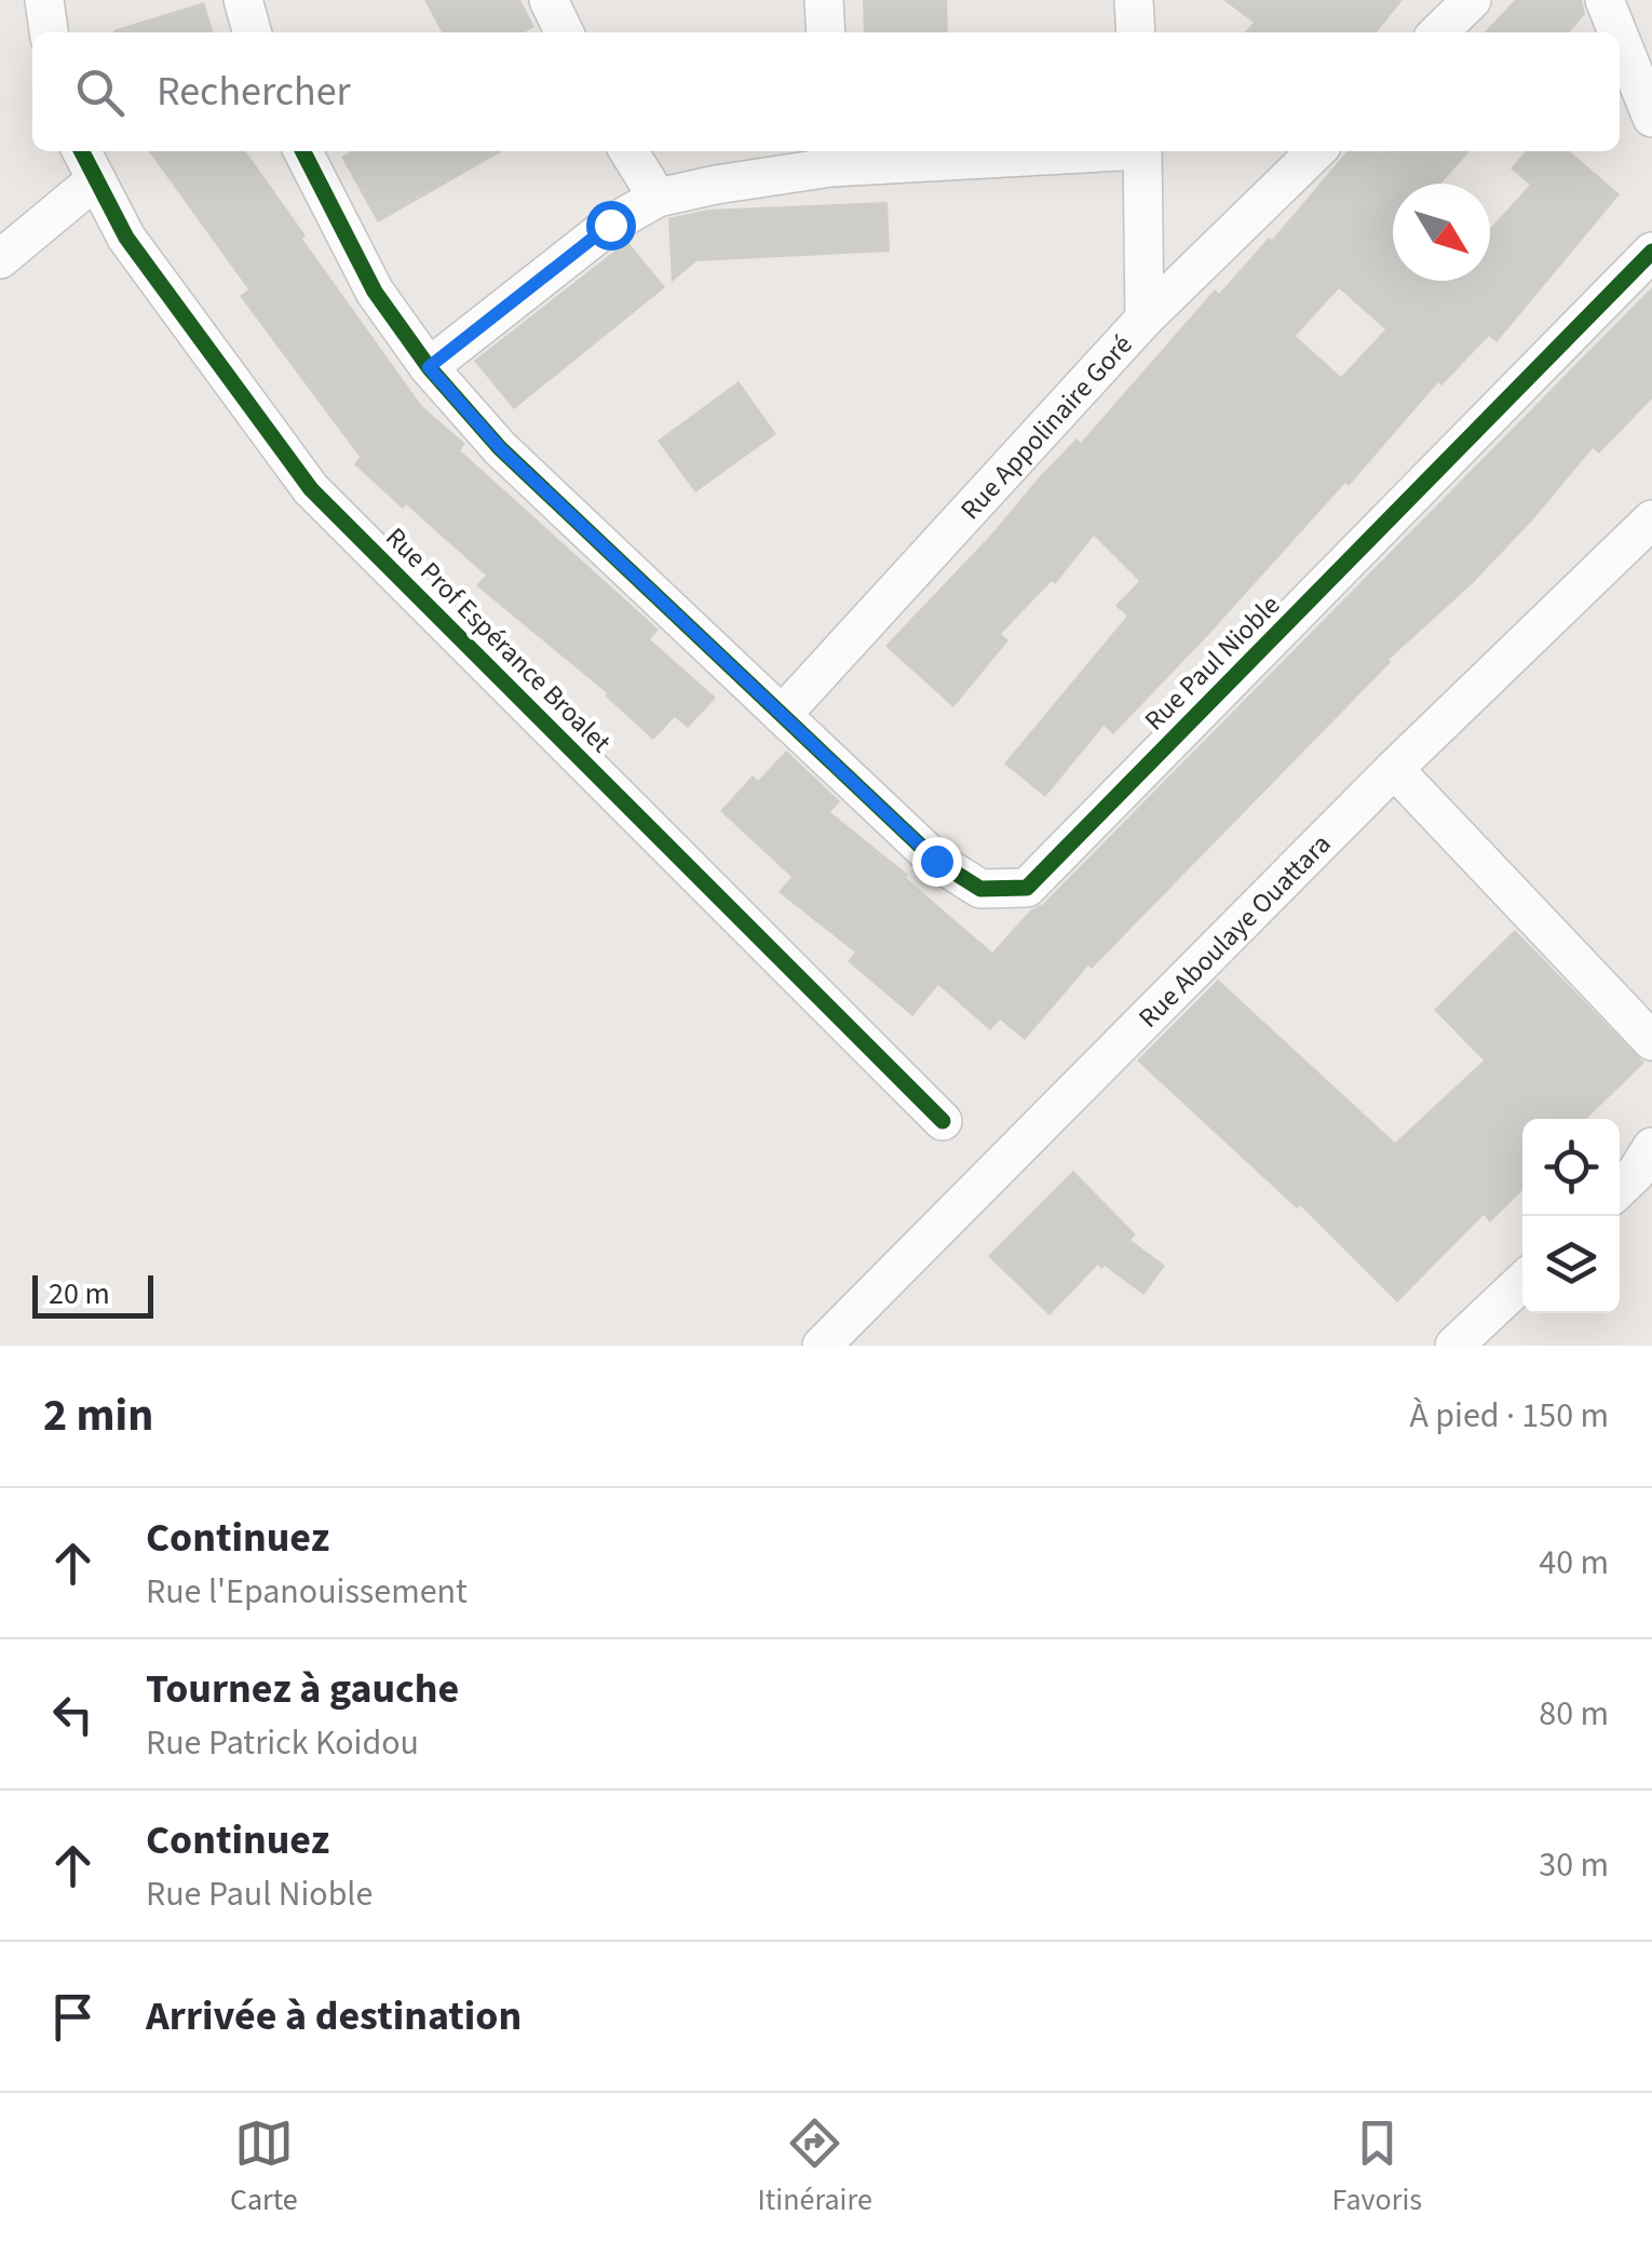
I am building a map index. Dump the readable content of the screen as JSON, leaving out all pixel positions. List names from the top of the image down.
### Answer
{
  "streets": {
    "street": [
      "Rue Appolinaire Goré",
      "Rue Prof Espérance Broalet",
      "Rue Paul Nioble",
      "Rue Aboulaye Ouattara"
    ]
  },
  "crossings": [
    ["Rue Appolinaire Goré", "Rue Paul Nioble"]
  ],
  "scale_bar": "20 m",
  "north": "bottom right",
  "page": {
    "search": "Rechercher",
    "scale": "20 m",
    "heading": ["2 min", "À pied · 150 m"],
    "list": [
      ["Continuez", "Rue l'Epanouissement", "40 m"],
      ["Tournez à gauche", "Rue Patrick Koidou", "80 m"],
      ["Continuez", "Rue Paul Nioble", "30 m"],
      "Arrivée à destination"
    ],
    "nav": ["Carte", "Itinéraire", "Favoris"]
  }
}
